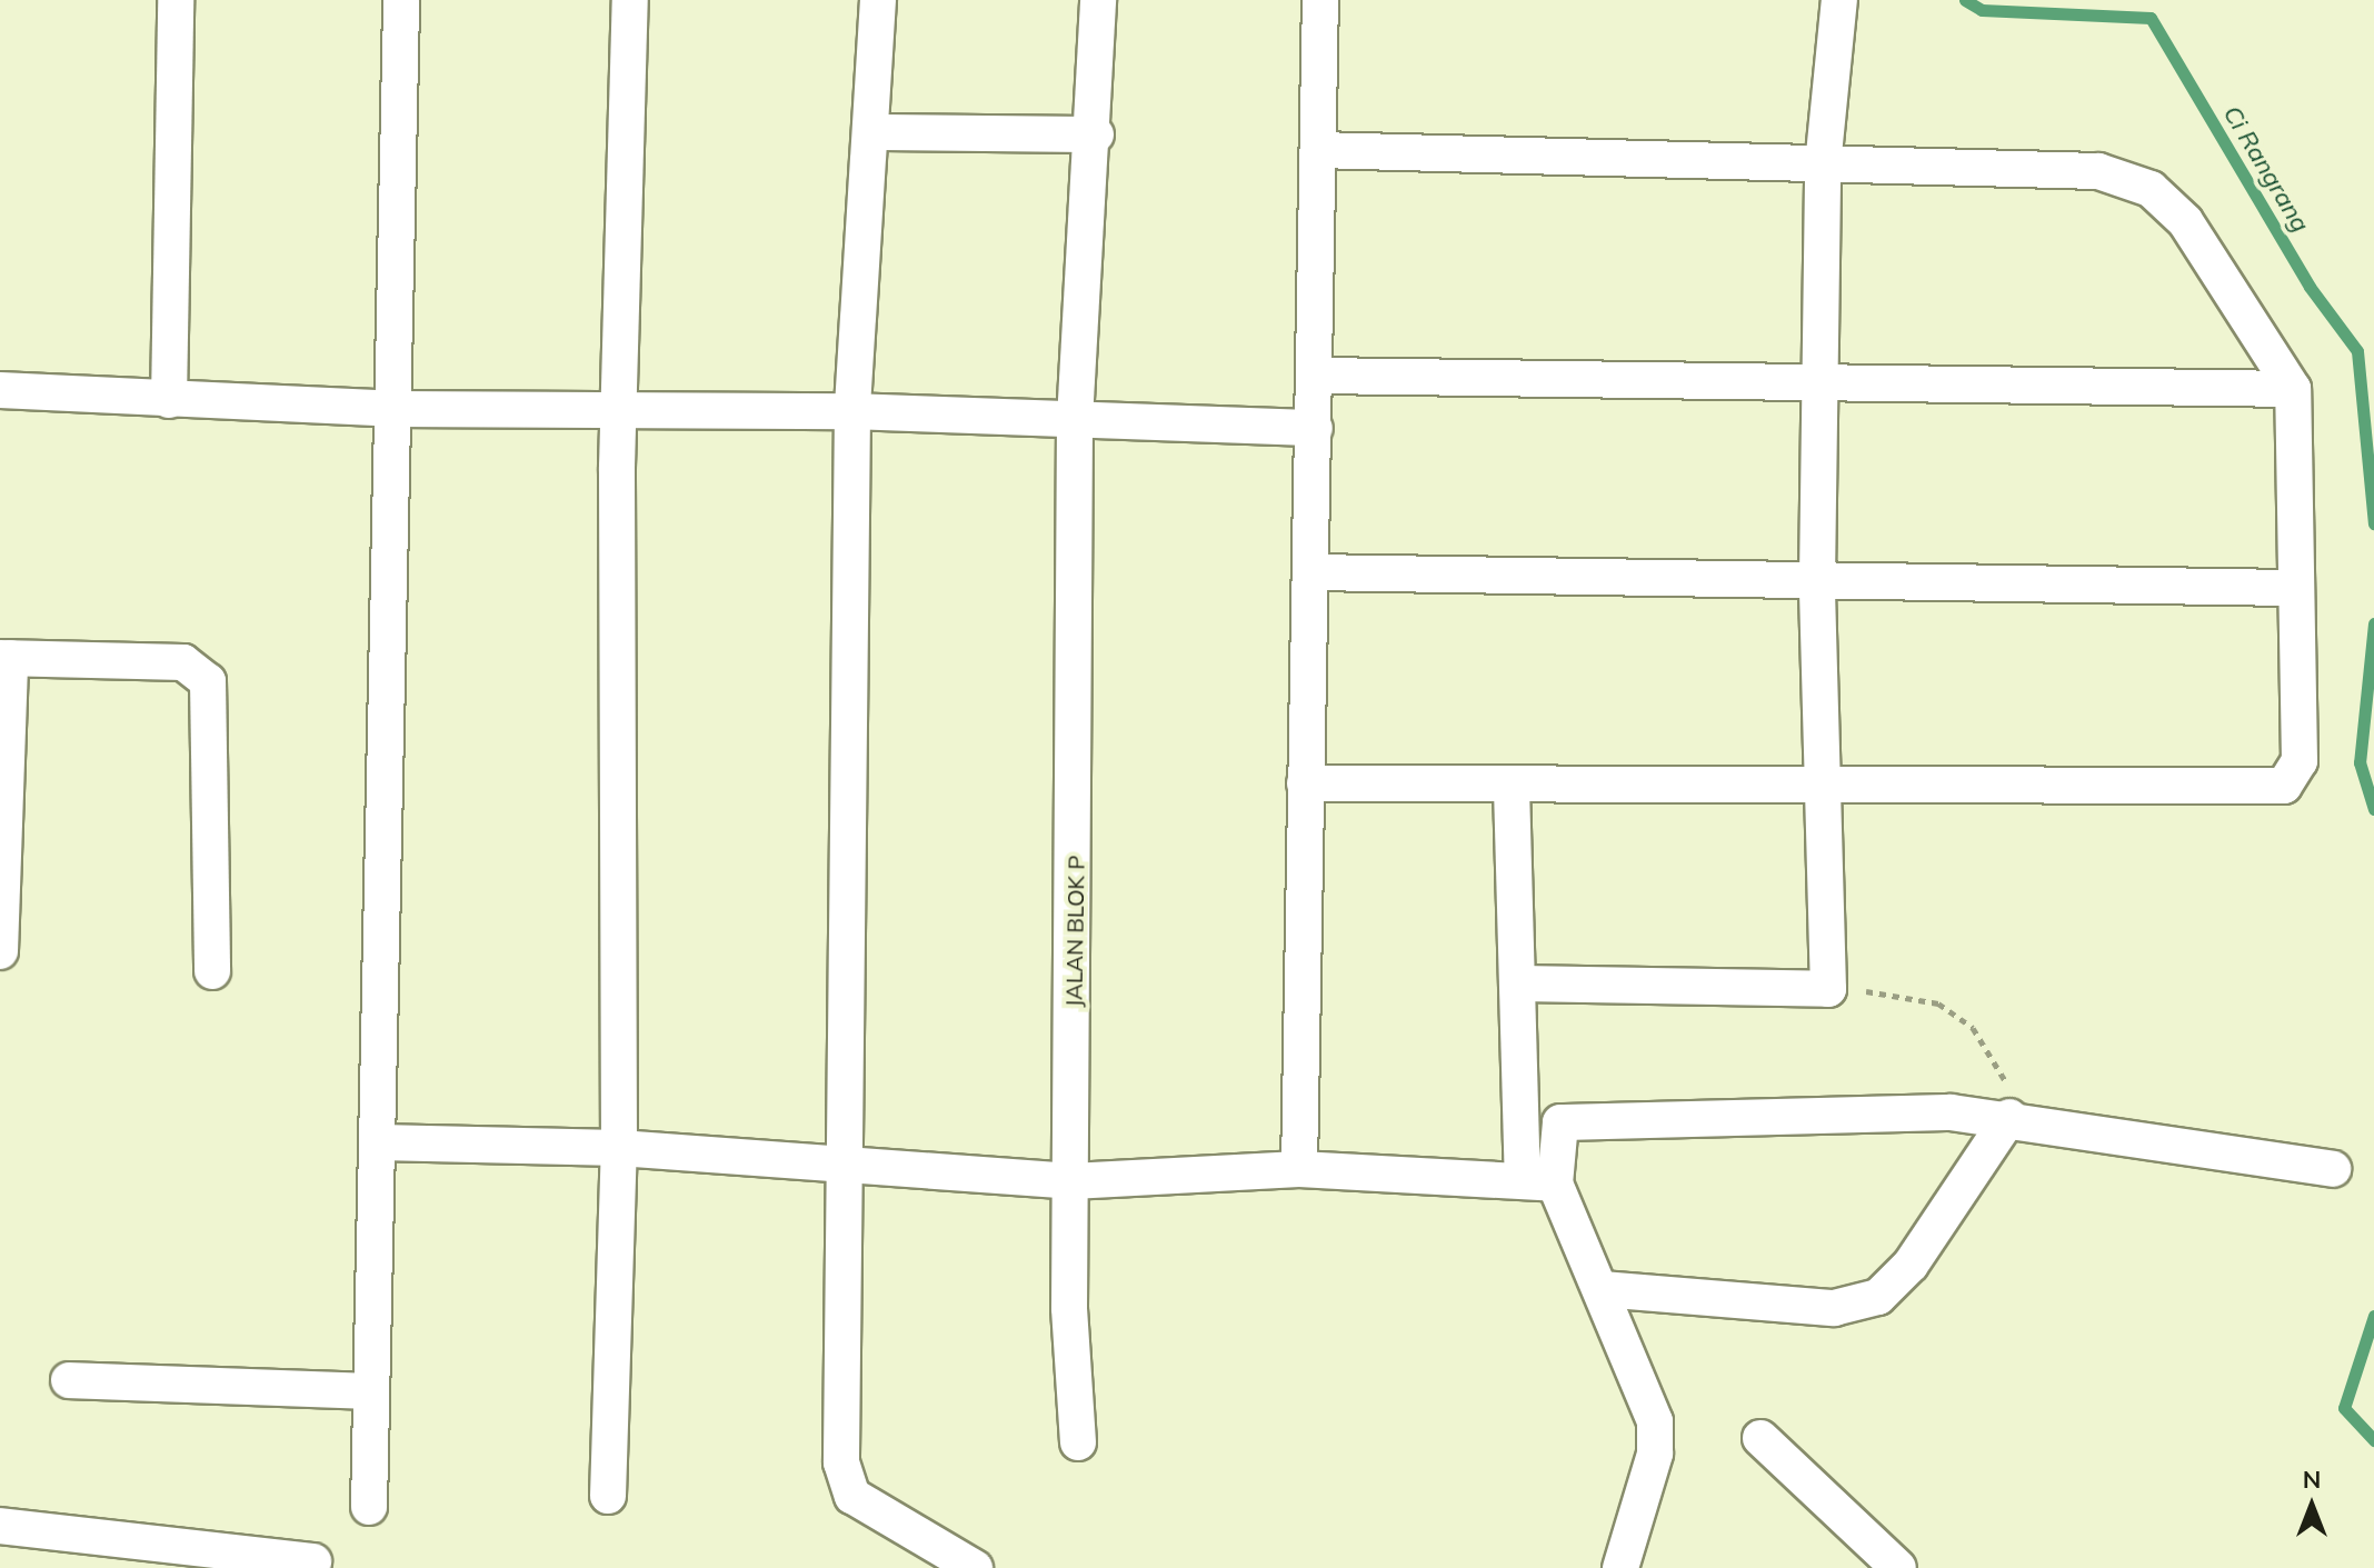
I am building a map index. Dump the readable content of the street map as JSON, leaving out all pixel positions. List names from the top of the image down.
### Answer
{
  "streets": {
    "street": ["JALAN BLOK P"]
  },
  "water": ["Ci Rangrang"],
  "north": "top"
}
